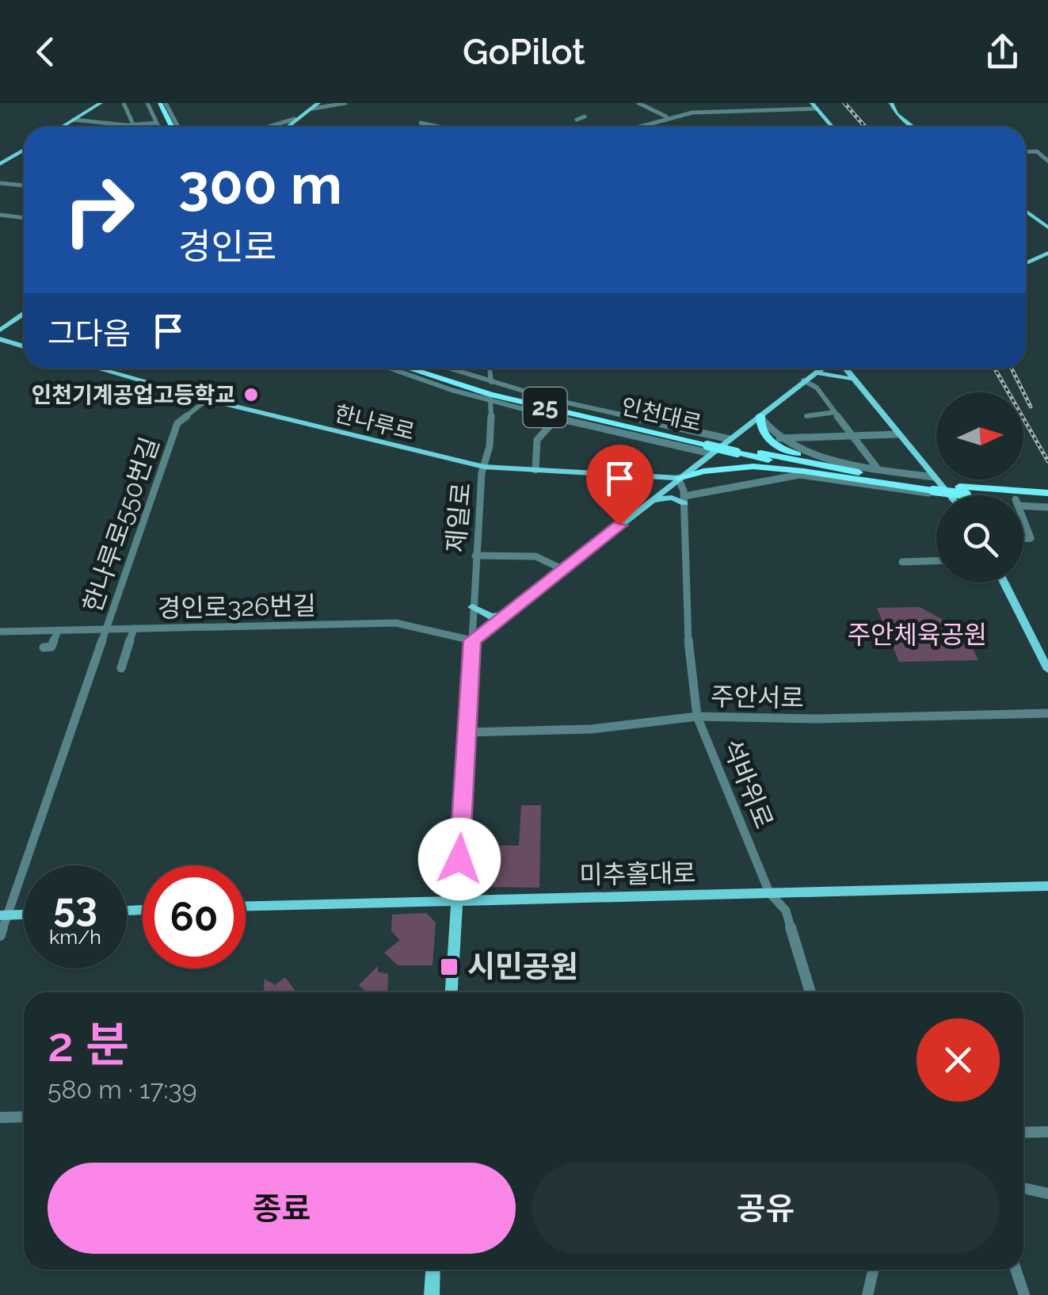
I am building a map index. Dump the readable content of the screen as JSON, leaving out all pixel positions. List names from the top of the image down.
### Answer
{
  "streets": {
    "highway": ["25", "인천대로"],
    "main road": ["한나루로", "미추홀대로"],
    "street": [
      "제일로",
      "한나루로550번길",
      "경인로326번길",
      "주안서로",
      "석바위로"
    ]
  },
  "crossings": [
    ["한나루로", "제일로"],
    ["한나루로", "한나루로550번길"],
    ["한나루로", "석바위로"],
    ["제일로", "경인로326번길"],
    ["한나루로550번길", "경인로326번길"],
    ["주안서로", "석바위로"],
    ["석바위로", "미추홀대로"]
  ],
  "parks": ["주안체육공원"],
  "places": {
    "other": ["인천기계공업고등학교"],
    "transit": ["시민공원"]
  },
  "north": "right",
  "page": {
    "header": "GoPilot",
    "turn": ["300 m", "경인로"],
    "then": "그다음",
    "speed": "53 km/h",
    "limit": "60",
    "heading": ["2 분", "580 m · 17:39"],
    "buttons": ["종료", "공유"]
  }
}
